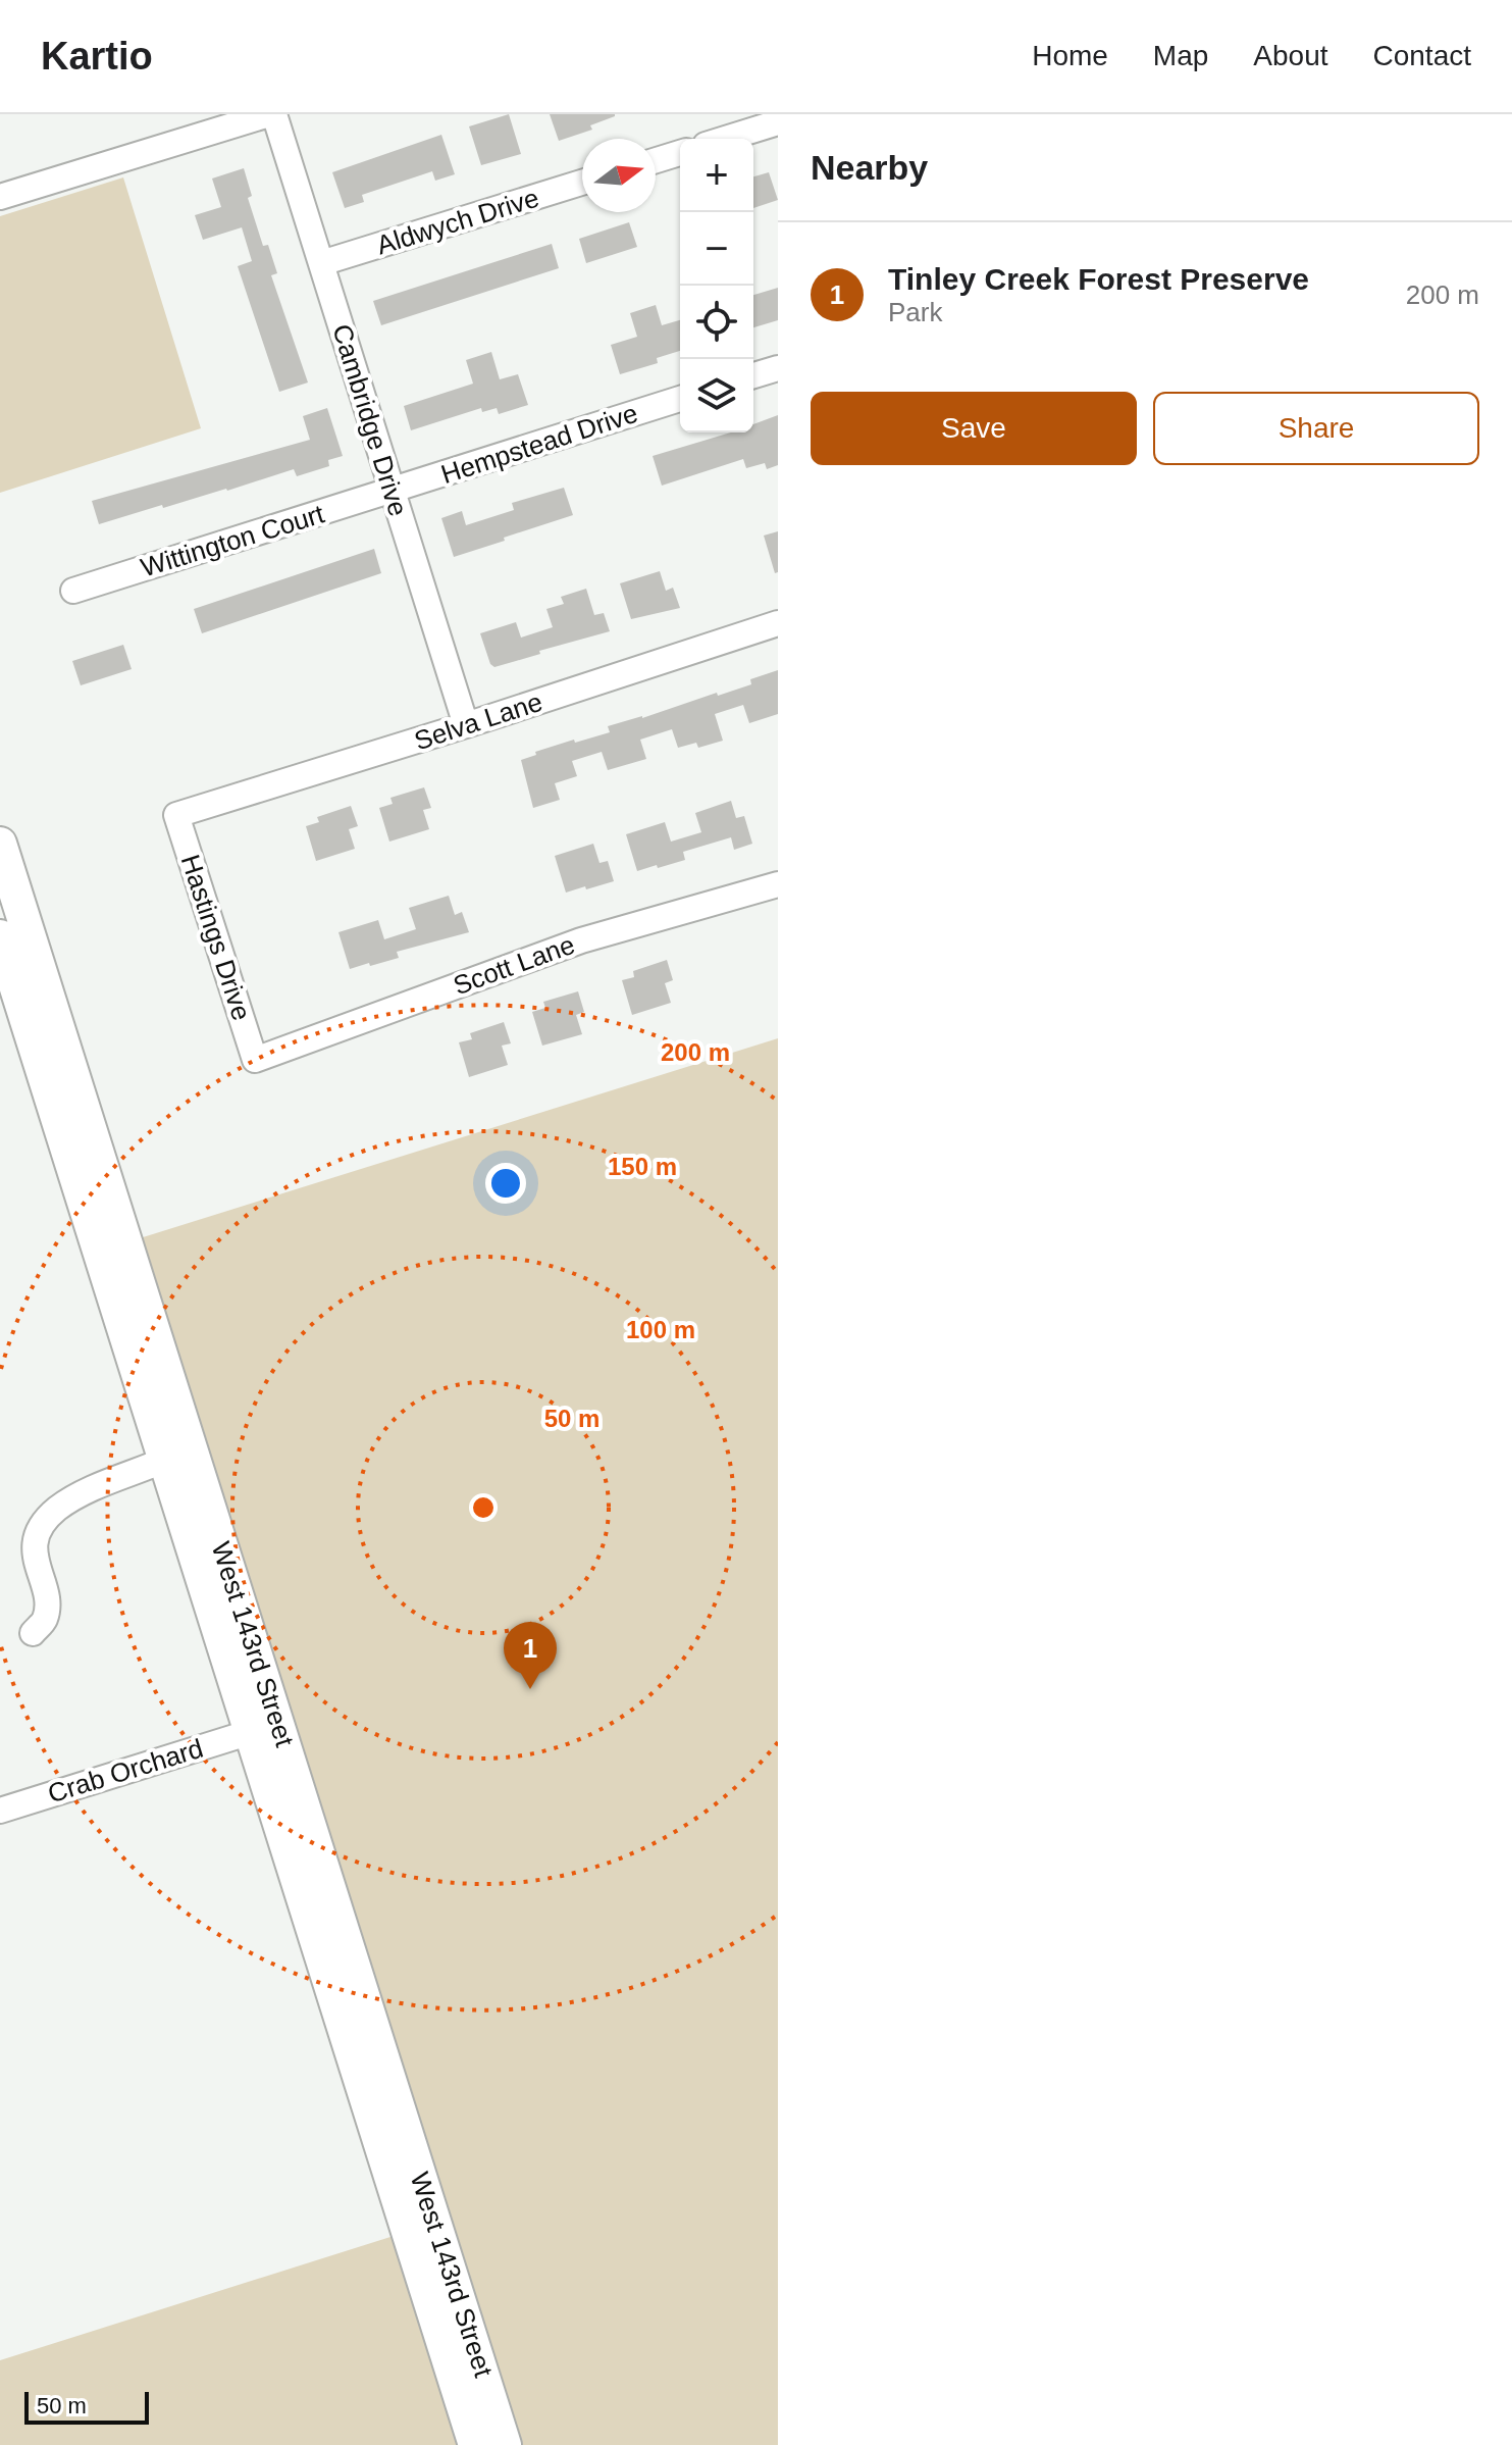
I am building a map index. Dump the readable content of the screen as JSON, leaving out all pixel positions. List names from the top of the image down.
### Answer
{
  "streets": {
    "main road": ["West 143rd Street"],
    "street": [
      "Aldwych Drive",
      "Cambridge Drive",
      "Hempstead Drive",
      "Wittington Court",
      "Selva Lane",
      "Hastings Drive",
      "Scott Lane",
      "Crab Orchard"
    ]
  },
  "crossings": [
    ["Aldwych Drive", "Cambridge Drive"],
    ["Cambridge Drive", "Hempstead Drive"],
    ["Cambridge Drive", "Wittington Court"],
    ["Cambridge Drive", "Selva Lane"],
    ["Hempstead Drive", "Wittington Court"],
    ["Selva Lane", "Hastings Drive"],
    ["Hastings Drive", "Scott Lane"],
    ["West 143rd Street", "Crab Orchard"]
  ],
  "scale_bar": "50 m",
  "north": "right",
  "page": {
    "header": "Kartio",
    "nav": [
      "Home",
      "Map",
      "About",
      "Contact"
    ],
    "heading": "Nearby",
    "map_buttons": ["+", "−"],
    "list": [
      {
        "mark": "1",
        "name": "Tinley Creek Forest Preserve",
        "note": "Park",
        "value": "200 m"
      }
    ],
    "buttons": ["Save", "Share"],
    "pins": "1",
    "scale": "50 m"
  },
  "rings": [
    "200 m",
    "150 m",
    "100 m",
    "50 m"
  ]
}
